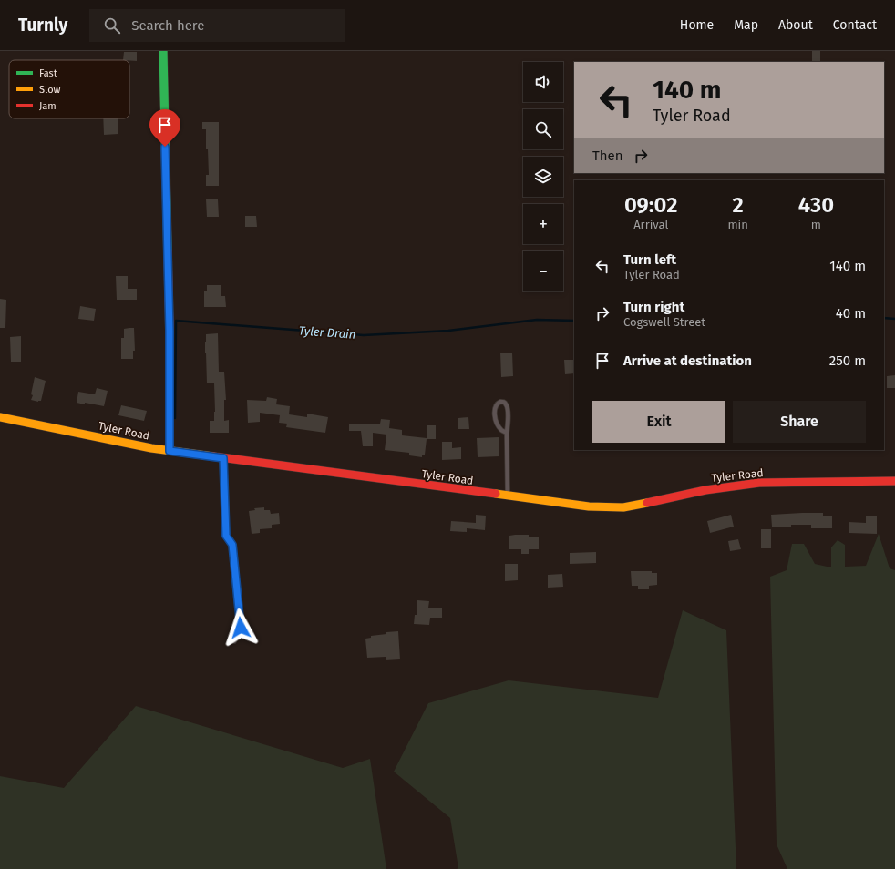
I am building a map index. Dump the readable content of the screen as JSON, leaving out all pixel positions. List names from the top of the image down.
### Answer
{
  "streets": {
    "street": ["Tyler Road"]
  },
  "water": ["Tyler Drain"],
  "legend": ["Fast", "Slow", "Jam"],
  "page": {
    "header": "Turnly",
    "search": "Search here",
    "nav": [
      "Home",
      "Map",
      "About",
      "Contact"
    ],
    "map_buttons": ["+", "−"],
    "turn": ["140 m", "Tyler Road"],
    "then": "Then",
    "eta": [
      "09:02",
      "Arrival",
      "2",
      "min",
      "430",
      "m"
    ],
    "list": [
      {
        "name": "Turn left",
        "note": "Tyler Road",
        "value": "140 m"
      },
      {
        "name": "Turn right",
        "note": "Cogswell Street",
        "value": "40 m"
      },
      {
        "name": "Arrive at destination",
        "value": "250 m"
      }
    ],
    "buttons": ["Exit", "Share"]
  }
}
